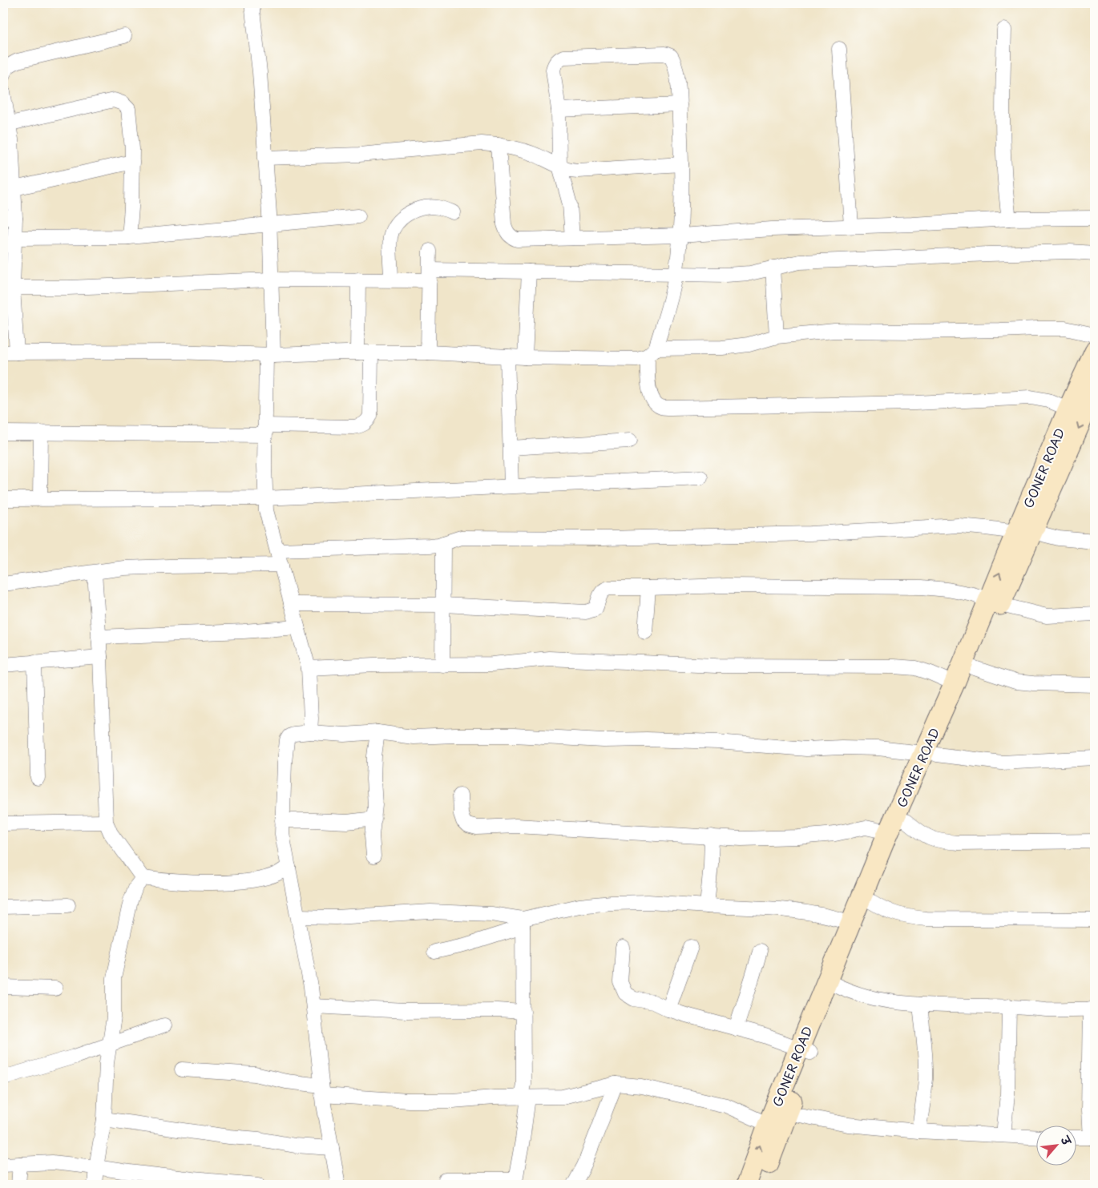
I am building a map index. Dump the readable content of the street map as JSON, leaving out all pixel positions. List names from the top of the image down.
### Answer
{
  "streets": {
    "street": ["GONER ROAD"]
  },
  "north": "top right"
}
